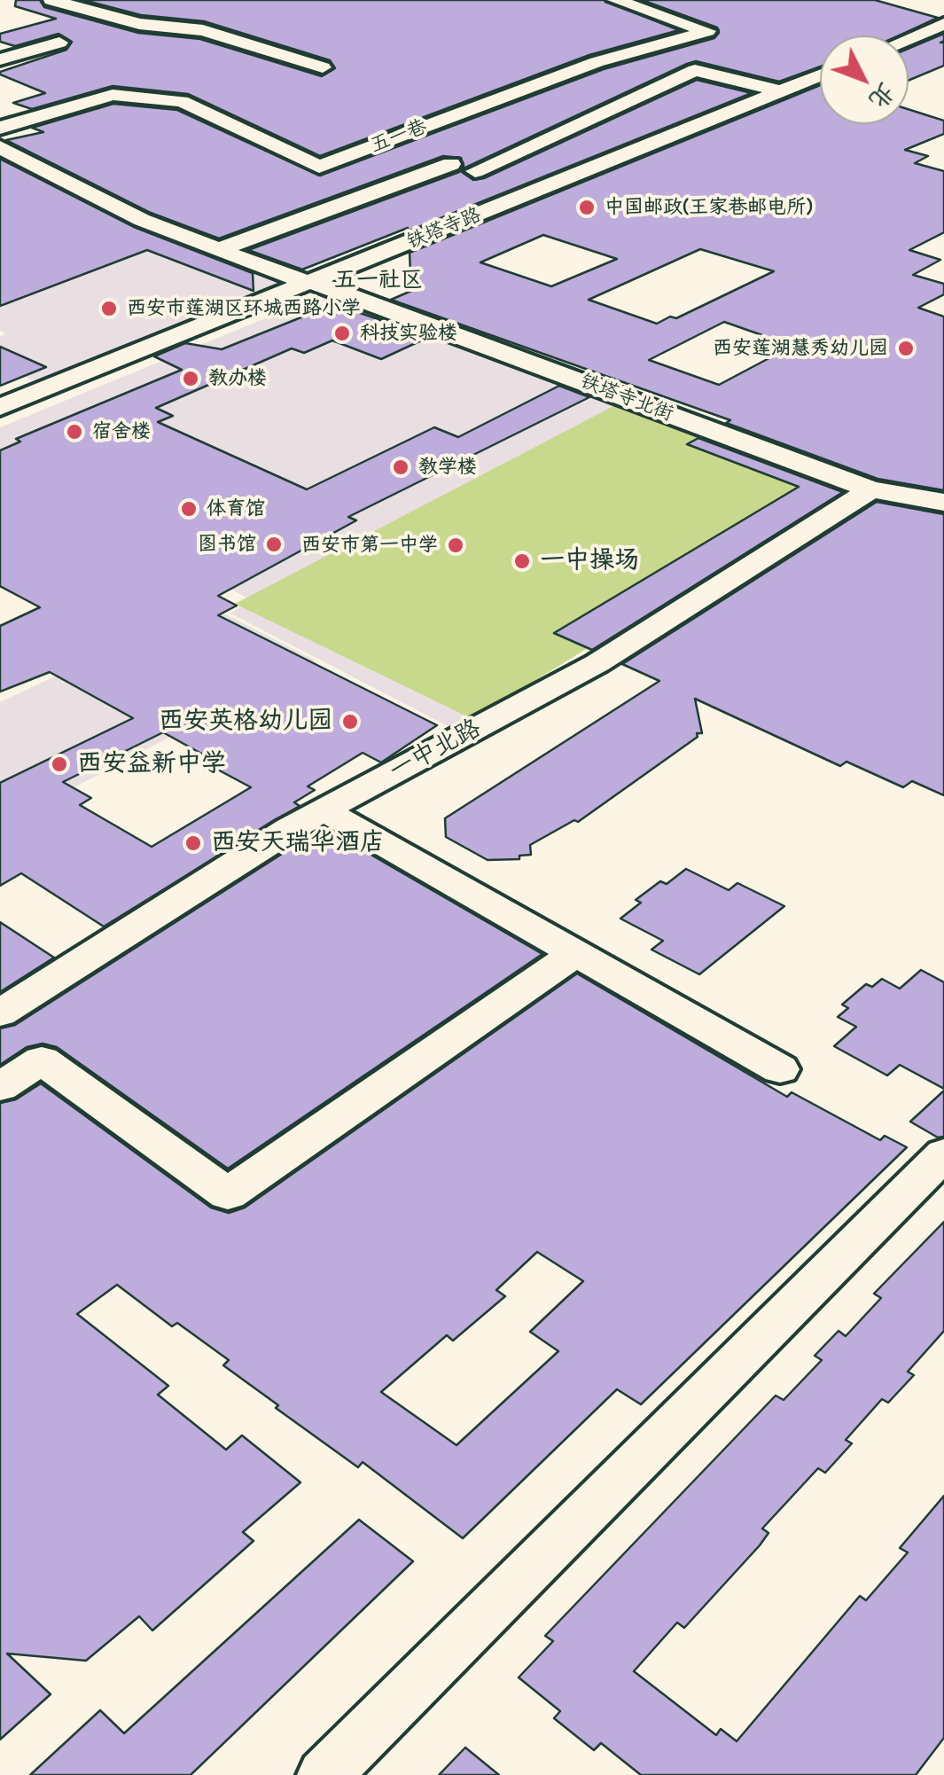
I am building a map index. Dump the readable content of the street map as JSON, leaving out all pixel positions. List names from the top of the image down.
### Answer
{
  "streets": {
    "street": [
      "五一巷",
      "铁塔寺路",
      "铁塔寺北街",
      "一中北路"
    ]
  },
  "crossings": [
    ["铁塔寺路", "铁塔寺北街"],
    ["铁塔寺北街", "一中北路"]
  ],
  "districts": ["五一社区"],
  "places": [
    "中国邮政(王家巷邮电所)",
    "西安市莲湖区环城西路小学",
    "科技实验楼",
    "西安莲湖慧秀幼儿园",
    "教办楼",
    "宿舍楼",
    "教学楼",
    "体育馆",
    "图书馆",
    "西安市第一中学",
    "一中操场",
    "西安英格幼儿园",
    "西安益新中学",
    "西安天瑞华酒店"
  ],
  "north": "bottom right"
}
